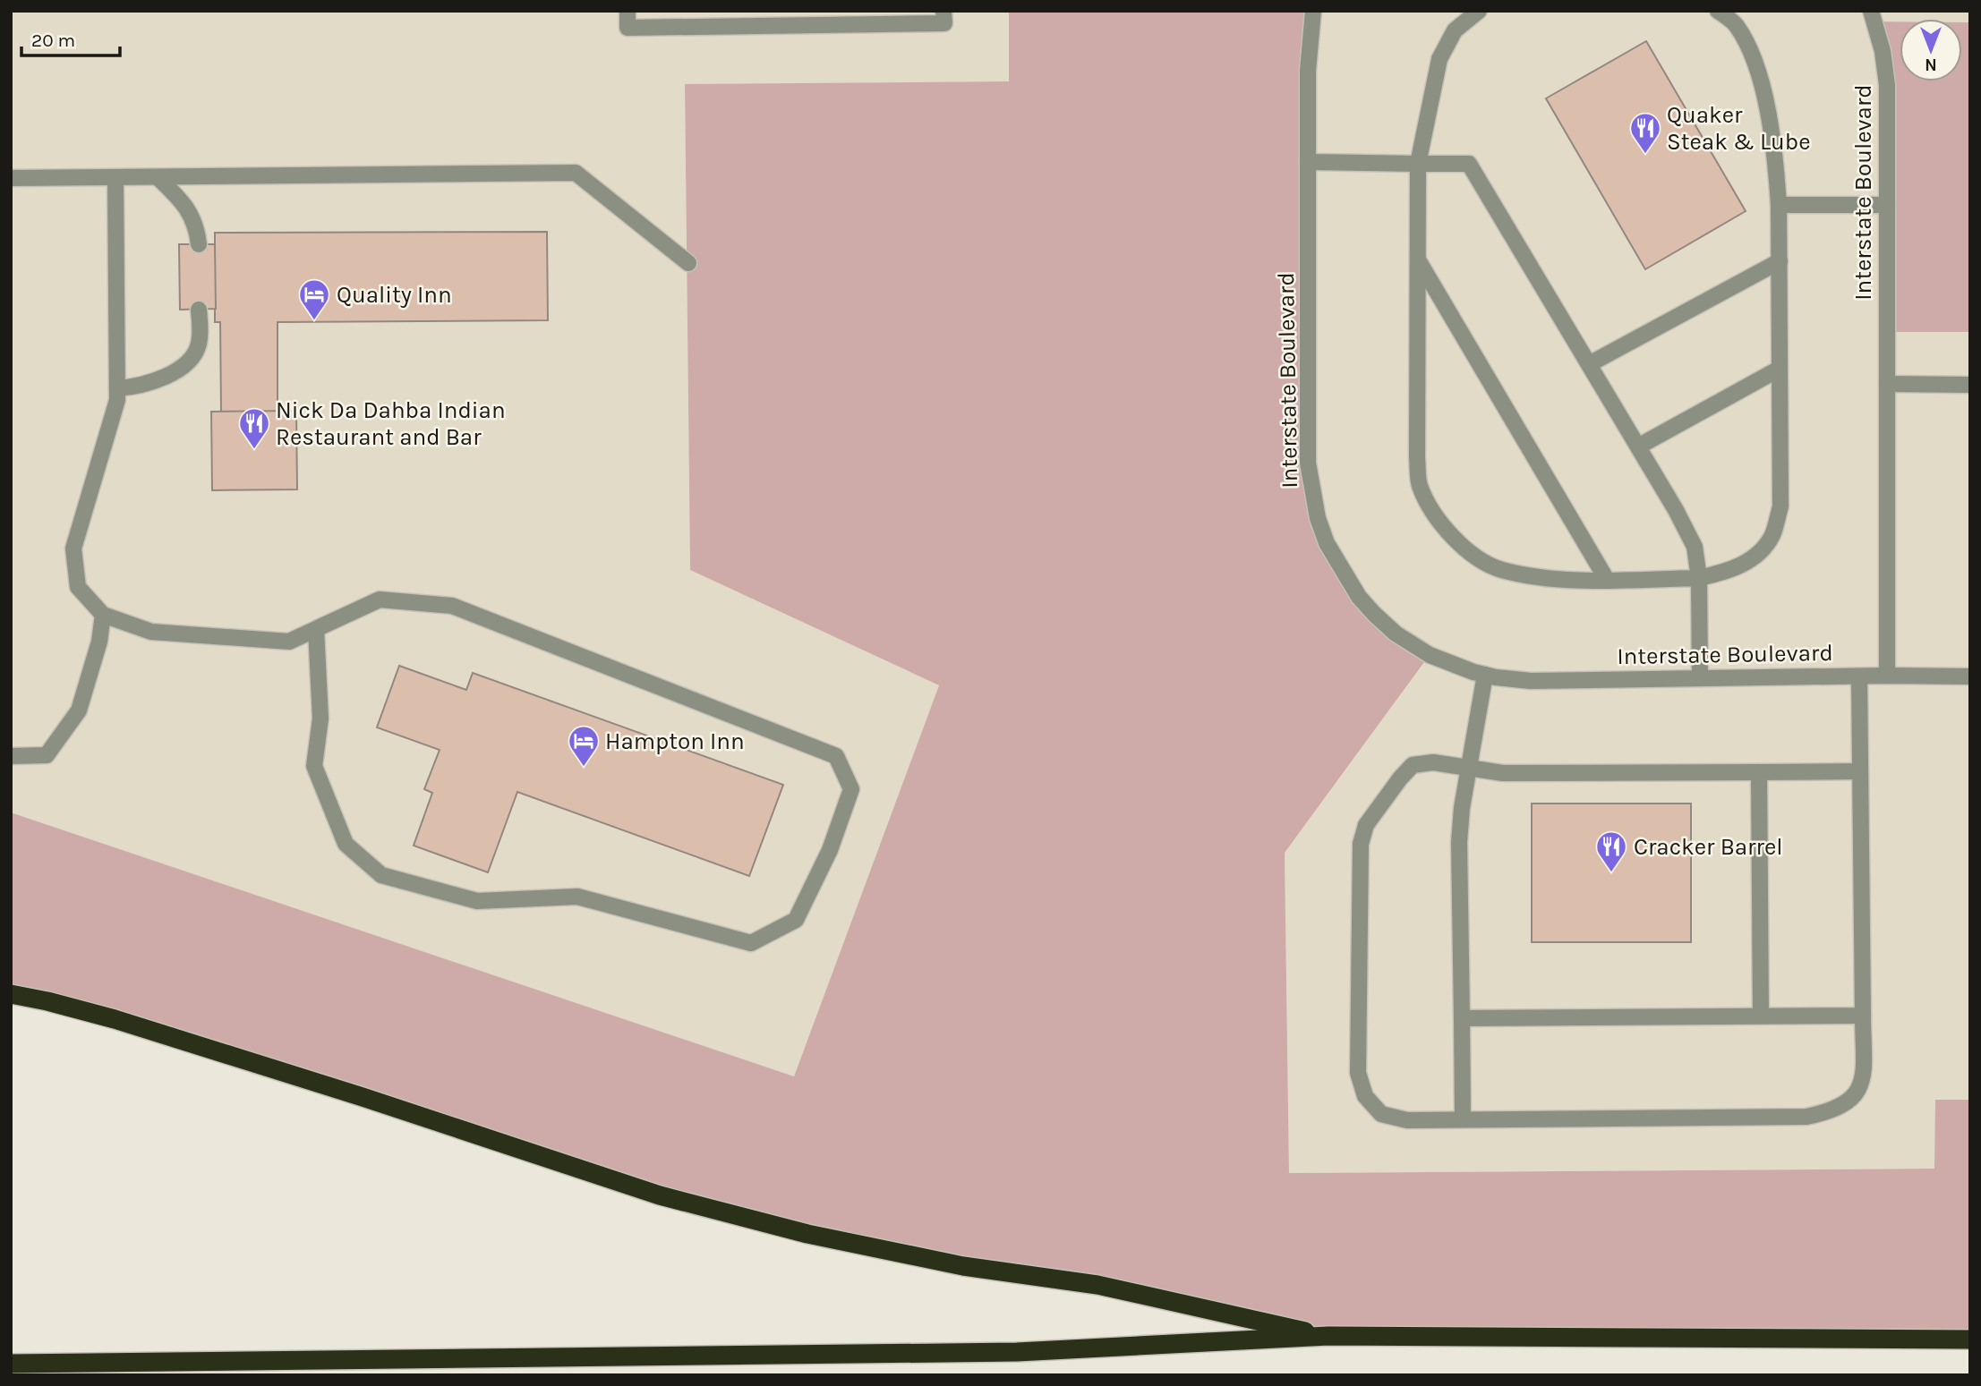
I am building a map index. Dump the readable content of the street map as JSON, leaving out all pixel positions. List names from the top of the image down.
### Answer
{
  "streets": {
    "street": ["Interstate Boulevard"]
  },
  "places": {
    "restaurant": ["Quaker Steak & Lube", "Nick Da Dahba Indian Restaurant and Bar", "Cracker Barrel"],
    "hotel": ["Quality Inn", "Hampton Inn"]
  },
  "scale_bar": "20 m",
  "north": "bottom"
}
